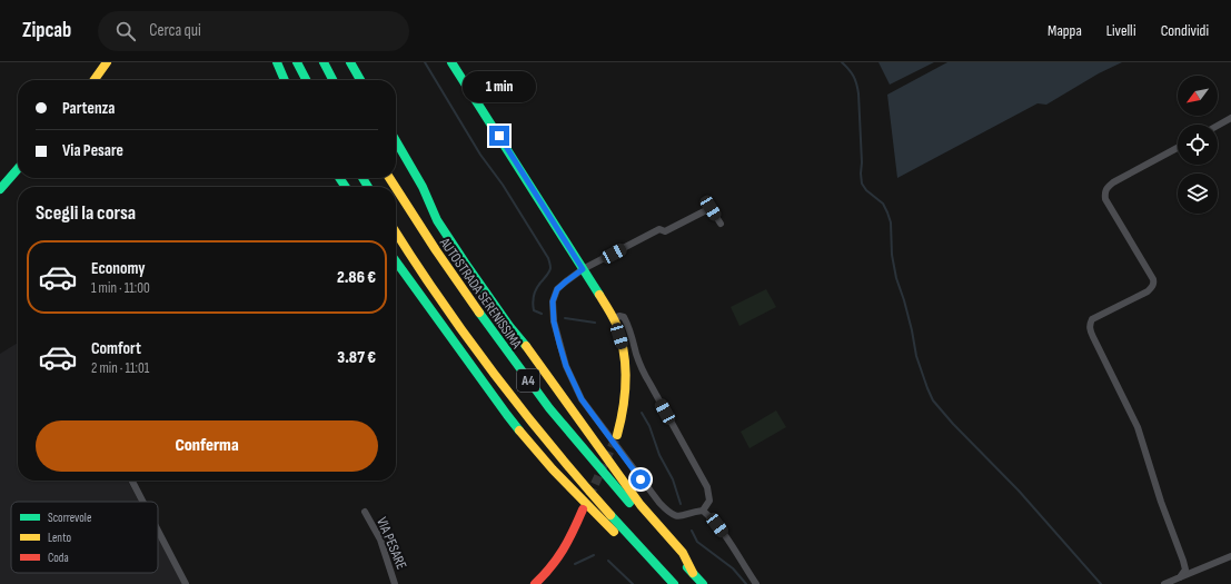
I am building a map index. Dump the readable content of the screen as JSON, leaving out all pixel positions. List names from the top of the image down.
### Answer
{
  "streets": {
    "main road": ["AUTOSTRADA SERENISSIMA", "A4"],
    "street": ["VIA PESARE"]
  },
  "legend": ["Scorrevole", "Lento", "Coda"],
  "north": "bottom left",
  "page": {
    "header": "Zipcab",
    "search": "Cerca qui",
    "nav": ["Mappa", "Livelli", "Condividi"],
    "bubble": "1 min",
    "banner": ["Partenza", "Via Pesare"],
    "heading": "Scegli la corsa",
    "list": [
      {
        "name": "Economy",
        "note": "1 min · 11:00",
        "value": "2.86 €"
      },
      {
        "name": "Comfort",
        "note": "2 min · 11:01",
        "value": "3.87 €"
      }
    ],
    "buttons": "Conferma"
  }
}
